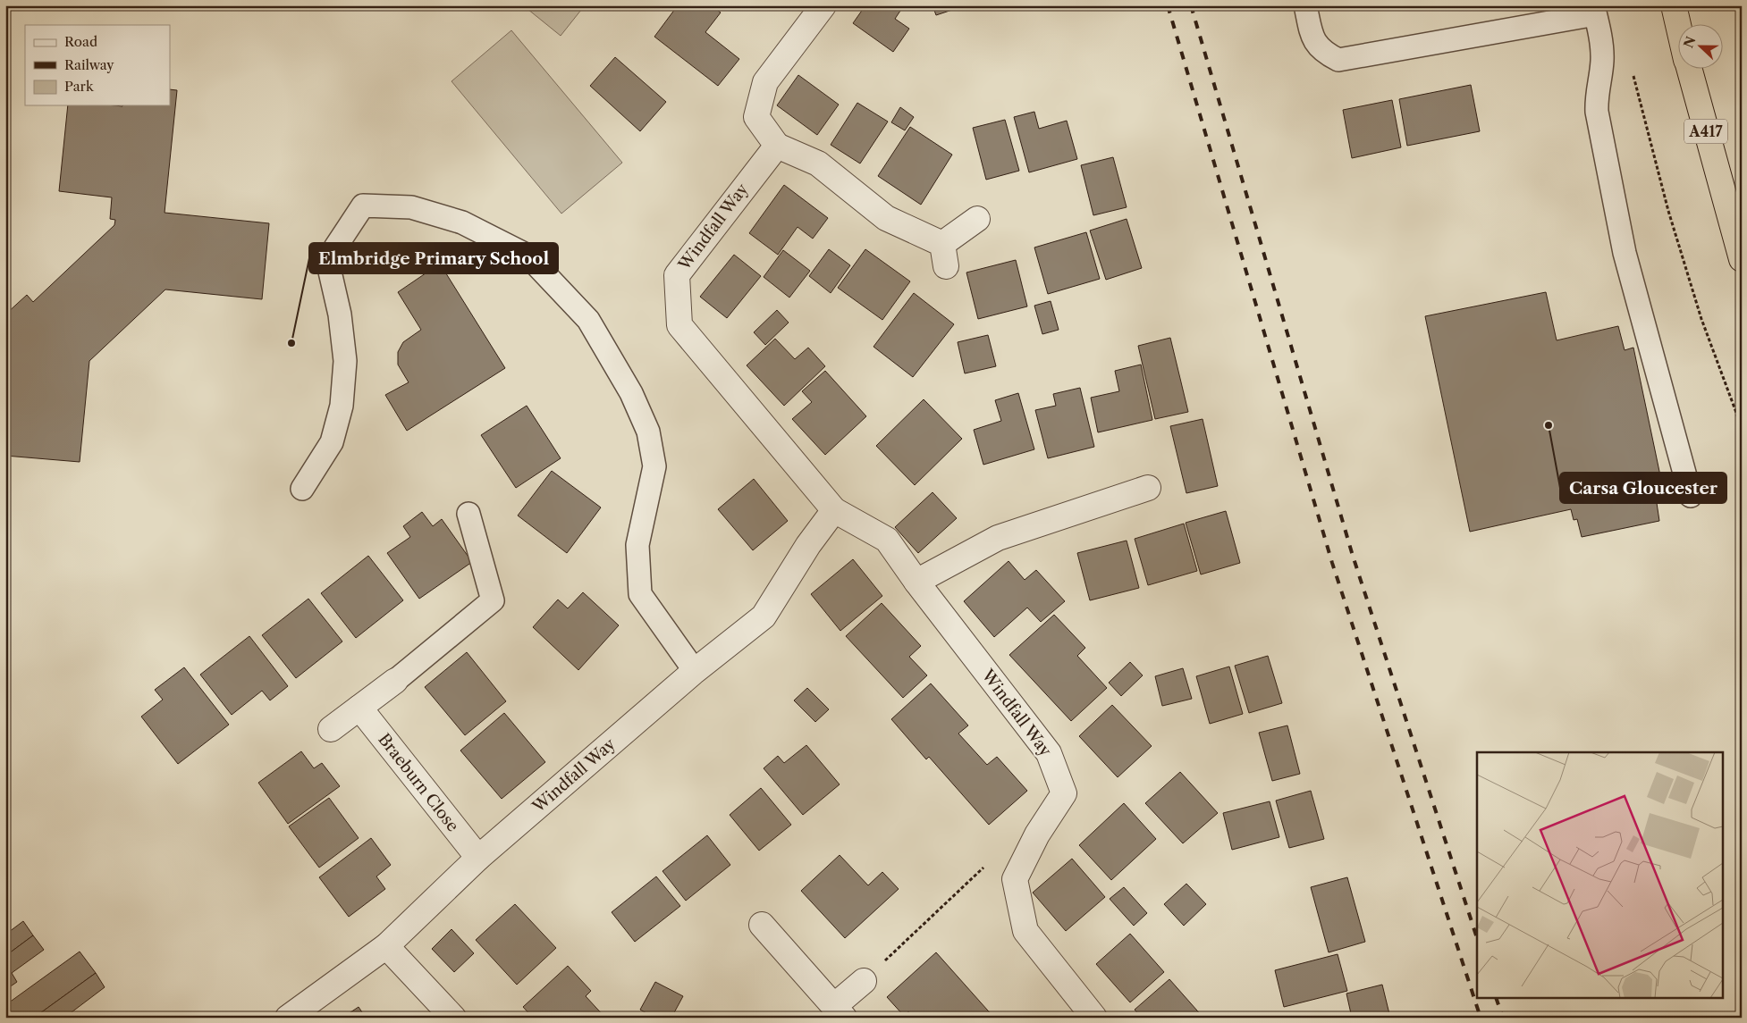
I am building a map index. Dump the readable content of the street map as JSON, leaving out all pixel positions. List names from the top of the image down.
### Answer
{
  "streets": {
    "highway": ["A417"],
    "street": ["Windfall Way", "Braeburn Close"]
  },
  "crossings": [
    ["Windfall Way", "Braeburn Close"]
  ],
  "places": ["Elmbridge Primary School", "Carsa Gloucester"],
  "legend": ["Road", "Railway", "Park"],
  "north": "left"
}
